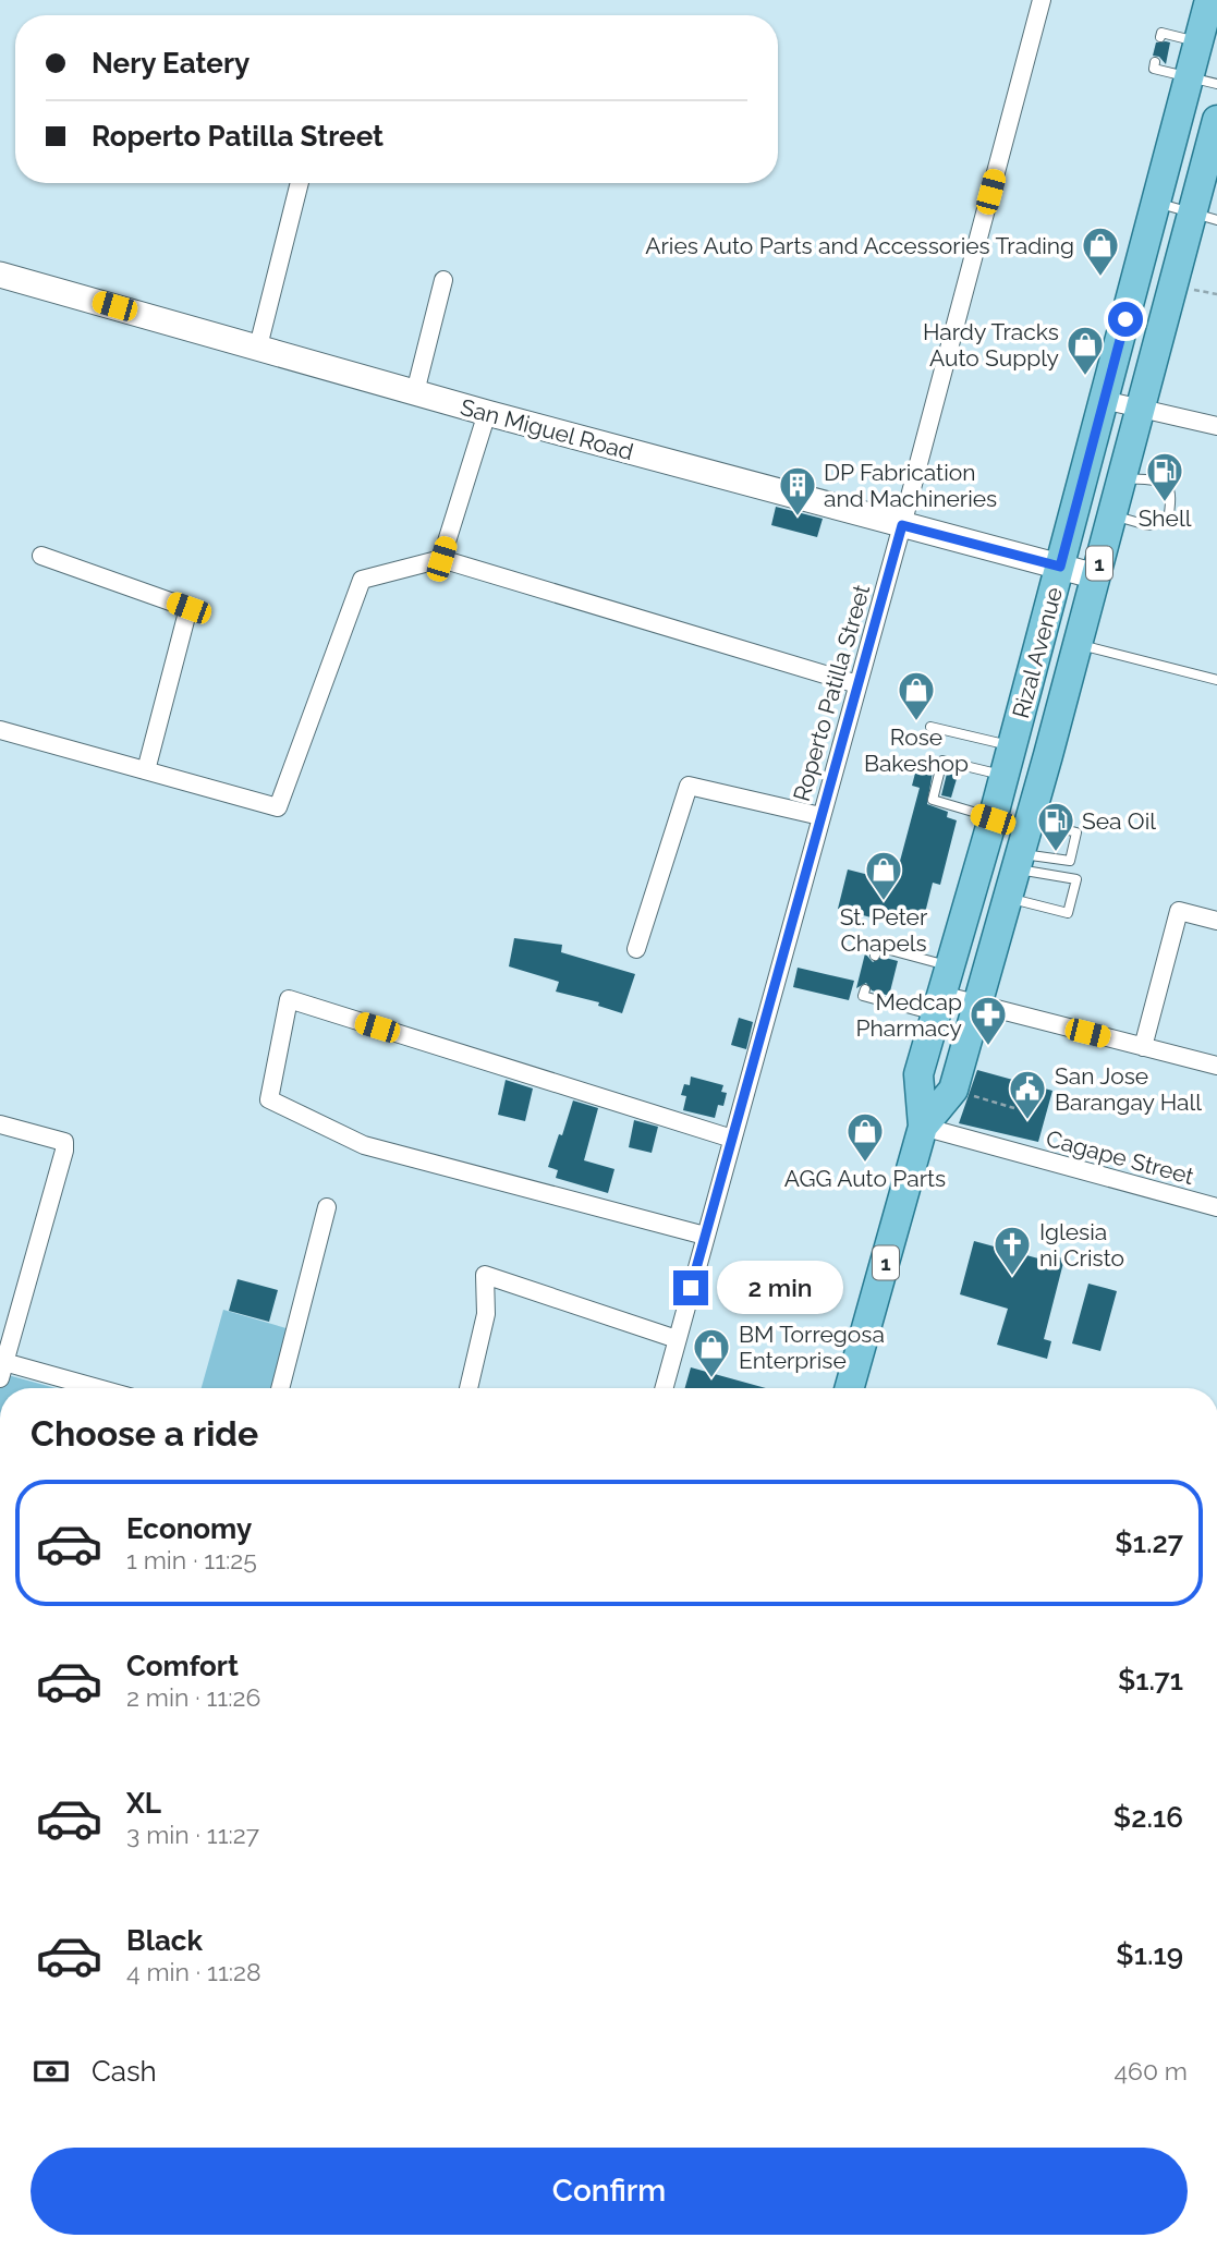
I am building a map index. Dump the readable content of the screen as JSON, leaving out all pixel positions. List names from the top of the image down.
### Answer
{
  "streets": {
    "main road": ["1", "Rizal Avenue"],
    "street": ["San Miguel Road", "Roperto Patilla Street", "Cagape Street"]
  },
  "crossings": [
    ["San Miguel Road", "Rizal Avenue"],
    ["San Miguel Road", "Roperto Patilla Street"],
    ["Rizal Avenue", "Cagape Street"]
  ],
  "places": {
    "shop": [
      "Aries Auto Parts and Accessories Trading",
      "Hardy Tracks Auto Supply",
      "Rose Bakeshop",
      "St. Peter Chapels",
      "AGG Auto Parts",
      "BM Torregosa Enterprise"
    ],
    "fuel station": ["Shell", "Sea Oil"],
    "building": ["DP Fabrication and Machineries"],
    "pharmacy": ["Medcap Pharmacy"],
    "public building": ["San Jose Barangay Hall"],
    "church": ["Iglesia ni Cristo"]
  },
  "page": {
    "banner": ["Nery Eatery", "Roperto Patilla Street"],
    "bubble": "2 min",
    "heading": "Choose a ride",
    "list": [
      {
        "name": "Economy",
        "note": "1 min · 11:25",
        "value": "$1.27"
      },
      {
        "name": "Comfort",
        "note": "2 min · 11:26",
        "value": "$1.71"
      },
      {
        "name": "XL",
        "note": "3 min · 11:27",
        "value": "$2.16"
      },
      {
        "name": "Black",
        "note": "4 min · 11:28",
        "value": "$1.19"
      }
    ],
    "pay": ["Cash", "460 m"],
    "buttons": "Confirm"
  }
}
